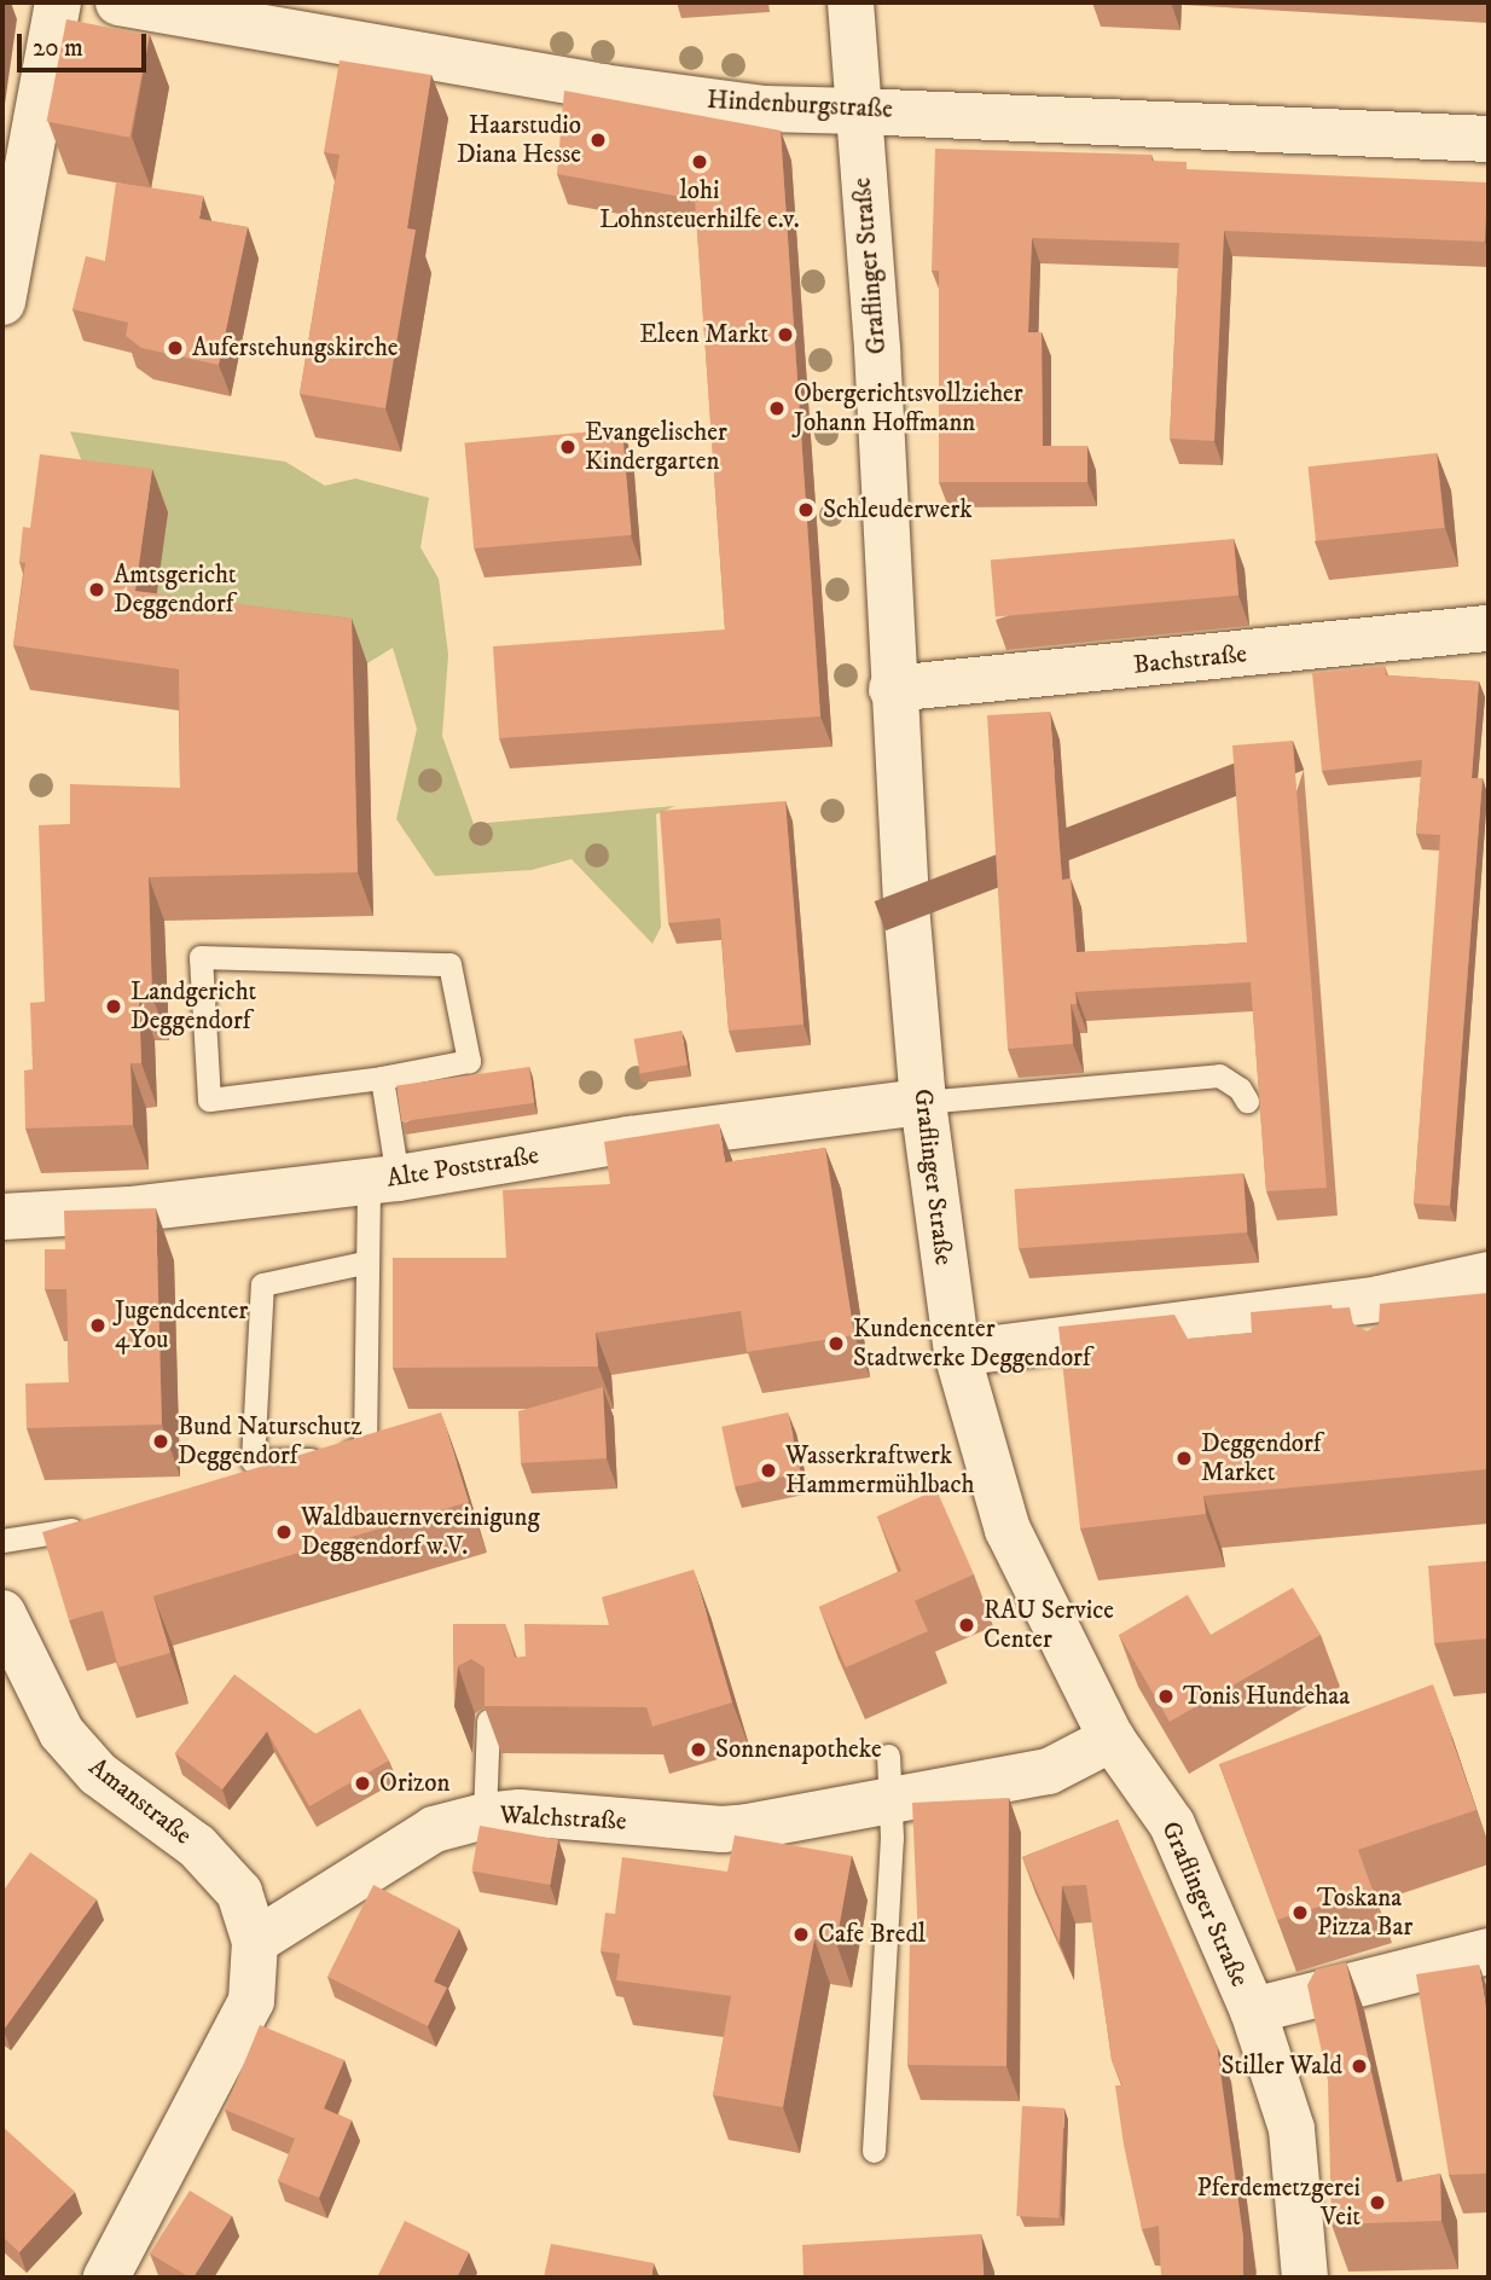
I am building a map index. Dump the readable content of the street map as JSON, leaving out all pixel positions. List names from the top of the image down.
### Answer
{
  "streets": {
    "street": [
      "Hindenburgstraße",
      "Graflinger Straße",
      "Bachstraße",
      "Alte Poststraße",
      "Amanstraße",
      "Walchstraße"
    ]
  },
  "crossings": [
    ["Hindenburgstraße", "Graflinger Straße"],
    ["Graflinger Straße", "Bachstraße"],
    ["Graflinger Straße", "Alte Poststraße"],
    ["Graflinger Straße", "Walchstraße"],
    ["Amanstraße", "Walchstraße"]
  ],
  "places": [
    "Haarstudio Diana Hesse",
    "lohi Lohnsteuerhilfe e.v.",
    "Eleen Markt",
    "Auferstehungskirche",
    "Obergerichtsvollzieher Johann Hoffmann",
    "Evangelischer Kindergarten",
    "Schleuderwerk",
    "Amtsgericht Deggendorf",
    "Landgericht Deggendorf",
    "Jugendcenter 4You",
    "Kundencenter Stadtwerke Deggendorf",
    "Bund Naturschutz Deggendorf",
    "Deggendorf Market",
    "Wasserkraftwerk Hammermühlbach",
    "Waldbauernvereinigung Deggendorf w.V.",
    "RAU Service Center",
    "Tonis Hundehaa",
    "Sonnenapotheke",
    "Orizon",
    "Toskana Pizza Bar",
    "Cafe Bredl",
    "Stiller Wald",
    "Pferdemetzgerei Veit"
  ],
  "scale_bar": "20 m"
}
